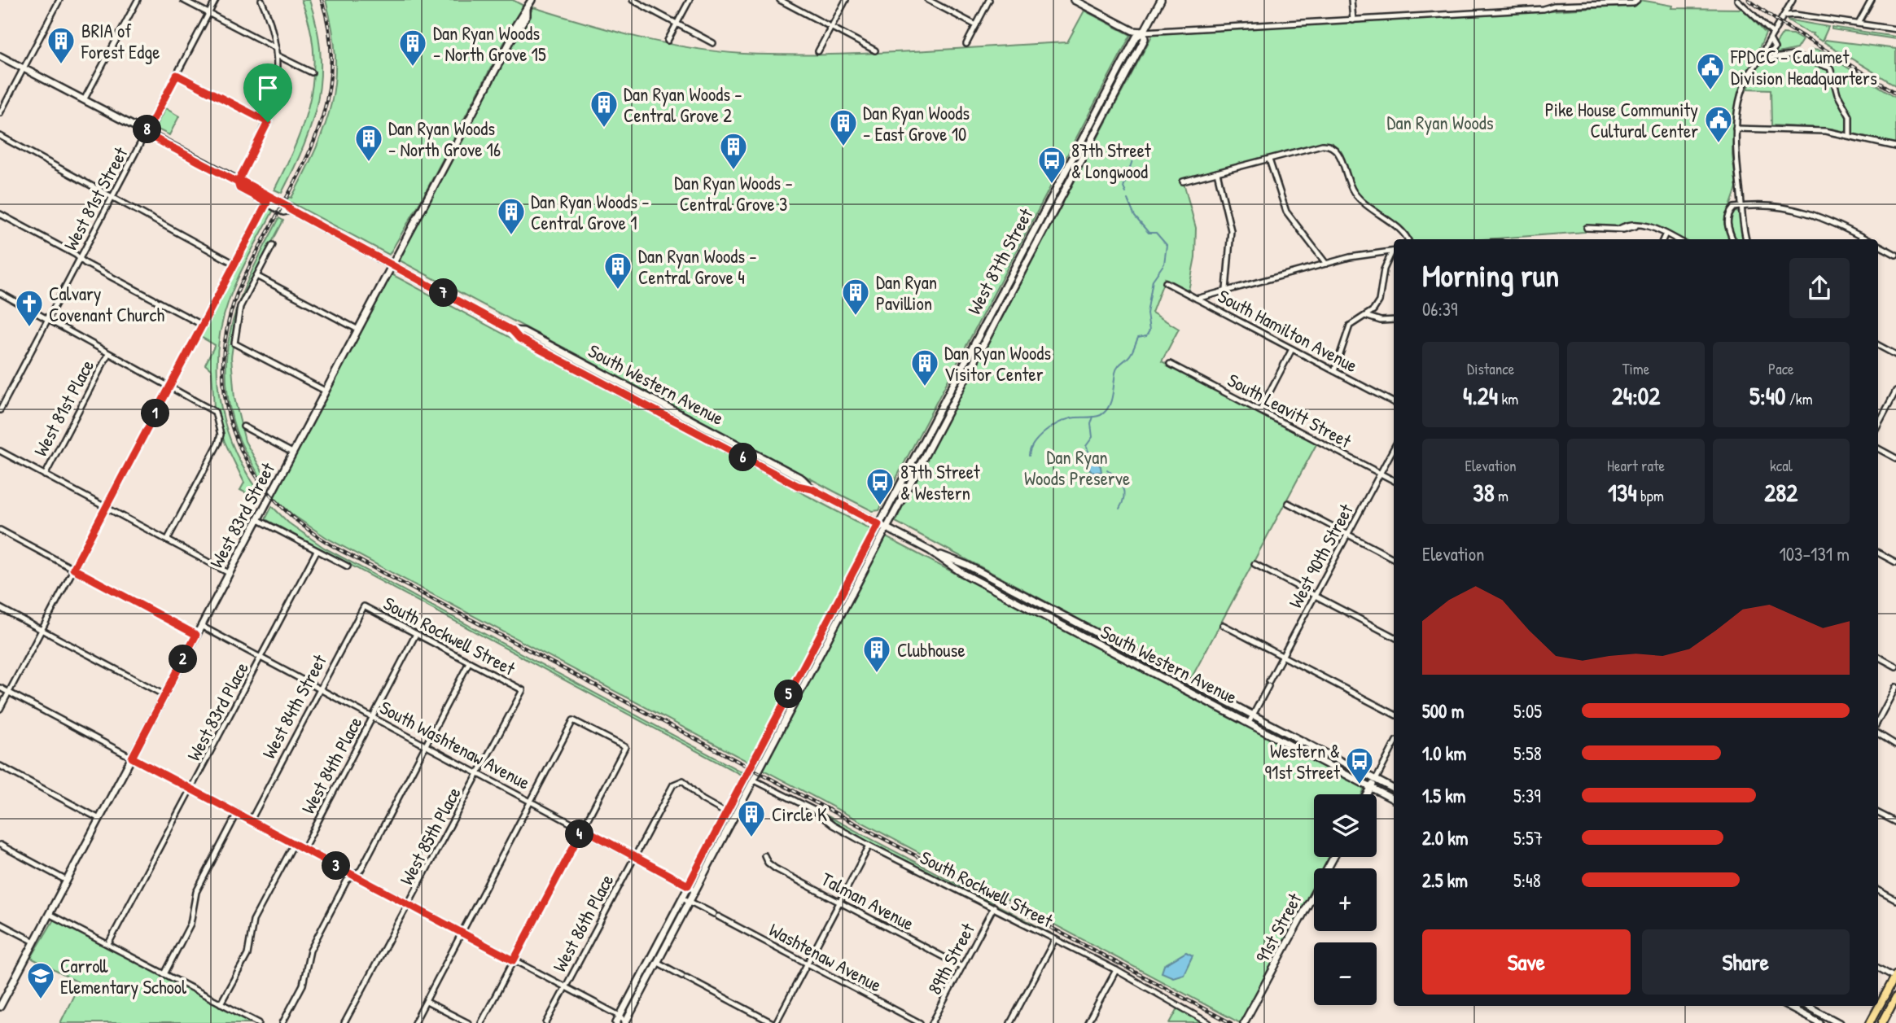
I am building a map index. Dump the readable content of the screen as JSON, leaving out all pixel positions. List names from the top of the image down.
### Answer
{
  "streets": {
    "main road": [
      "West 87th Street",
      "South Western Avenue",
      "West 83rd Street",
      "91st Street"
    ],
    "street": [
      "West 81st Street",
      "South Hamilton Avenue",
      "West 81st Place",
      "South Leavitt Street",
      "West 90th Street",
      "South Rockwell Street",
      "West 84th Street",
      "West 83rd Place",
      "South Washtenaw Avenue",
      "West 84th Place",
      "West 85th Place",
      "Talman Avenue",
      "West 86th Place",
      "Washtenaw Avenue",
      "89th Street"
    ]
  },
  "crossings": [
    ["West 81st Street", "South Western Avenue"],
    ["West 87th Street", "South Western Avenue"],
    ["West 87th Street", "South Rockwell Street"],
    ["West 87th Street", "South Washtenaw Avenue"],
    ["West 87th Street", "West 86th Place"],
    ["West 87th Street", "Washtenaw Avenue"],
    ["South Western Avenue", "West 83rd Street"],
    ["South Western Avenue", "West 90th Street"],
    ["South Leavitt Street", "West 90th Street"],
    ["West 83rd Street", "South Washtenaw Avenue"],
    ["South Rockwell Street", "West 84th Street"],
    ["South Rockwell Street", "West 84th Place"],
    ["South Rockwell Street", "West 85th Place"],
    ["South Rockwell Street", "89th Street"],
    ["West 84th Street", "South Washtenaw Avenue"],
    ["West 83rd Place", "South Washtenaw Avenue"],
    ["South Washtenaw Avenue", "West 84th Place"],
    ["South Washtenaw Avenue", "West 85th Place"],
    ["South Washtenaw Avenue", "West 86th Place"],
    ["Talman Avenue", "89th Street"]
  ],
  "parks": ["Dan Ryan Woods", "Dan Ryan Woods Preserve"],
  "places": {
    "building": [
      "BRIA of Forest Edge",
      "Dan Ryan Woods - North Grove 15",
      "Dan Ryan Woods - Central Grove 2",
      "Dan Ryan Woods - East Grove 10",
      "Dan Ryan Woods - North Grove 16",
      "Dan Ryan Woods - Central Grove 3",
      "Dan Ryan Woods - Central Grove 1",
      "Dan Ryan Woods - Central Grove 4",
      "Dan Ryan Pavillion",
      "Dan Ryan Woods Visitor Center",
      "Clubhouse",
      "Circle K"
    ],
    "public building": ["FPDCC - Calumet Division Headquarters", "Pike House Community Cultural Center"],
    "bus stop": ["87th Street & Longwood", "87th Street & Western", "Western & 91st Street"],
    "church": ["Calvary Covenant Church"],
    "school or university": ["Carroll Elementary School"]
  },
  "page": {
    "pins": [
      "8",
      "7",
      "1",
      "6",
      "2",
      "5",
      "4",
      "3"
    ],
    "heading": ["Morning run", "06:39"],
    "stats": [
      ["Distance", "4.24 km"],
      ["Time", "24:02"],
      ["Pace", "5:40 /km"],
      ["Elevation", "38 m"],
      ["Heart rate", "134 bpm"],
      ["kcal", "282"]
    ],
    "chart": ["Elevation", "103–131 m"],
    "list": [
      {
        "name": "500 m",
        "note": "5:05"
      },
      {
        "name": "1.0 km",
        "note": "5:58"
      },
      {
        "name": "1.5 km",
        "note": "5:39"
      },
      {
        "name": "2.0 km",
        "note": "5:57"
      },
      {
        "name": "2.5 km",
        "note": "5:48"
      }
    ],
    "map_buttons": ["+", "−"],
    "buttons": ["Save", "Share"]
  }
}
